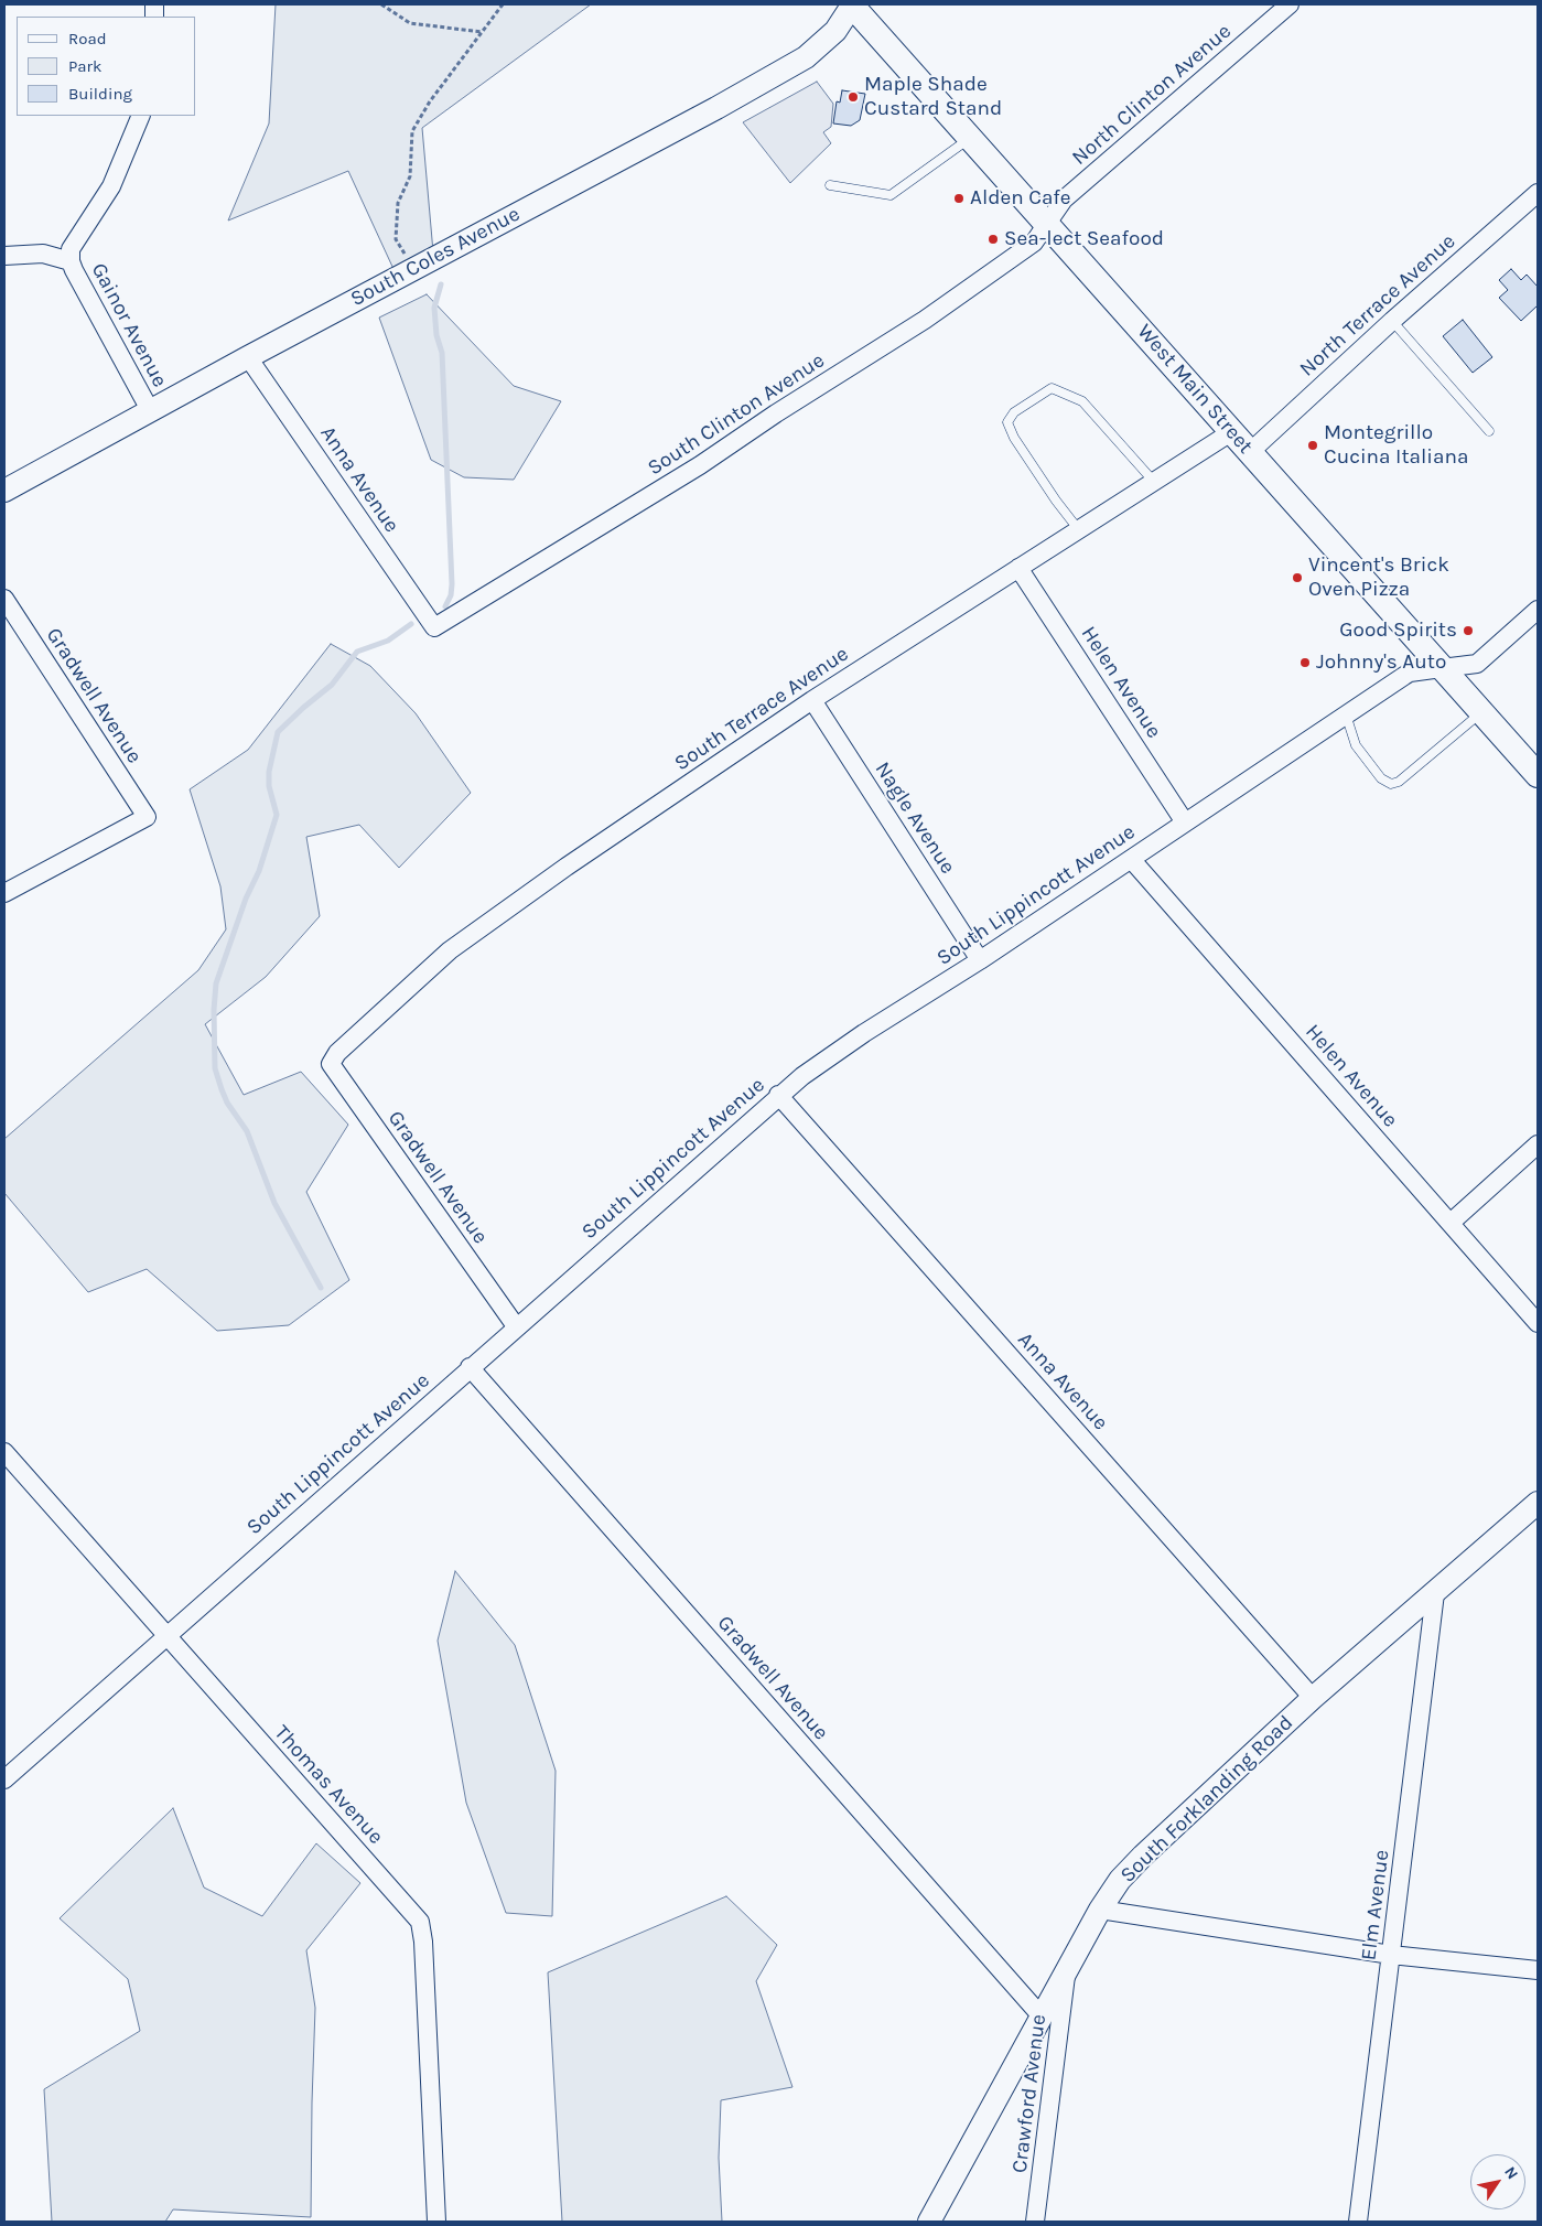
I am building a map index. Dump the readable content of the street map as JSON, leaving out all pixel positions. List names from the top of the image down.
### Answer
{
  "streets": {
    "main road": ["West Main Street"],
    "street": [
      "North Clinton Avenue",
      "South Coles Avenue",
      "North Terrace Avenue",
      "Gainor Avenue",
      "South Clinton Avenue",
      "Anna Avenue",
      "Helen Avenue",
      "Gradwell Avenue",
      "South Terrace Avenue",
      "Nagle Avenue",
      "South Lippincott Avenue",
      "Thomas Avenue",
      "South Forklanding Road",
      "Elm Avenue",
      "Crawford Avenue"
    ]
  },
  "crossings": [
    ["North Clinton Avenue", "West Main Street"],
    ["North Clinton Avenue", "South Clinton Avenue"],
    ["South Coles Avenue", "Gainor Avenue"],
    ["South Coles Avenue", "West Main Street"],
    ["South Coles Avenue", "Anna Avenue"],
    ["North Terrace Avenue", "West Main Street"],
    ["West Main Street", "South Clinton Avenue"],
    ["West Main Street", "South Terrace Avenue"],
    ["West Main Street", "South Lippincott Avenue"],
    ["South Clinton Avenue", "Anna Avenue"],
    ["Anna Avenue", "South Lippincott Avenue"],
    ["Anna Avenue", "South Forklanding Road"],
    ["Helen Avenue", "South Terrace Avenue"],
    ["Helen Avenue", "South Lippincott Avenue"],
    ["Gradwell Avenue", "South Terrace Avenue"],
    ["Gradwell Avenue", "South Lippincott Avenue"],
    ["Gradwell Avenue", "South Forklanding Road"],
    ["South Terrace Avenue", "Nagle Avenue"],
    ["Nagle Avenue", "South Lippincott Avenue"],
    ["South Lippincott Avenue", "Thomas Avenue"],
    ["South Forklanding Road", "Elm Avenue"],
    ["South Forklanding Road", "Crawford Avenue"]
  ],
  "places": [
    "Maple Shade Custard Stand",
    "Alden Cafe",
    "Sea-lect Seafood",
    "Montegrillo Cucina Italiana",
    "Vincent's Brick Oven Pizza",
    "Good Spirits",
    "Johnny's Auto"
  ],
  "legend": ["Road", "Park", "Building"],
  "north": "top right"
}
